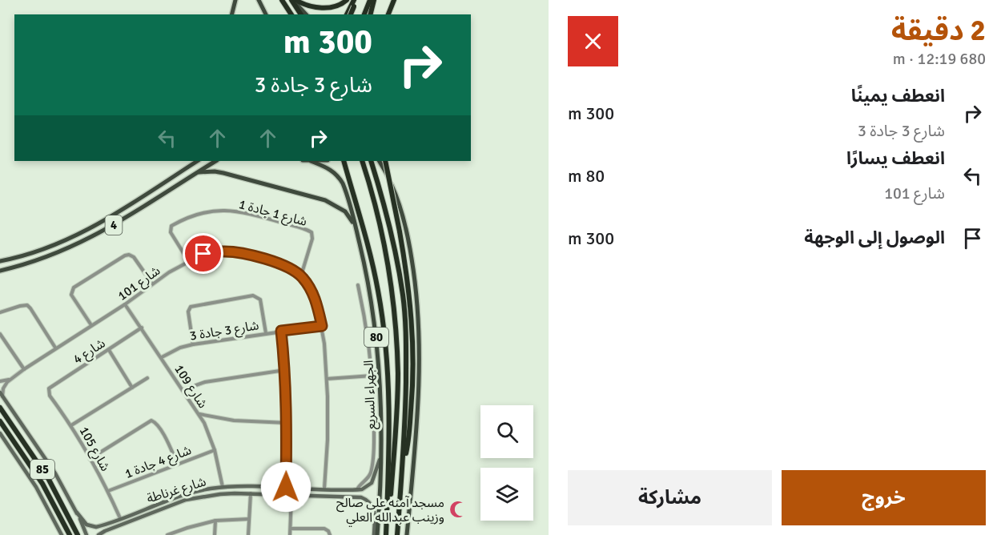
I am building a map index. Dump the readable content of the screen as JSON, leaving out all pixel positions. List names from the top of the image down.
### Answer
{
  "streets": {
    "highway": ["80", "الجهراء السريع", "85"],
    "main road": ["4"],
    "street": [
      "شارع 1 جادة 1",
      "شارع 101",
      "شارع 3 جادة 3",
      "شارع 4",
      "شارع 109",
      "شارع 105",
      "شارع 4 جادة 1",
      "شارع غرناطة"
    ]
  },
  "crossings": [
    ["شارع 1 جادة 1", "شارع 101"],
    ["شارع 101", "شارع 109"],
    ["شارع 3 جادة 3", "شارع 109"],
    ["شارع 4", "شارع 109"],
    ["شارع 4", "شارع 105"],
    ["شارع 109", "شارع 4 جادة 1"],
    ["شارع 109", "شارع غرناطة"],
    ["شارع 105", "شارع 4 جادة 1"],
    ["شارع 105", "شارع غرناطة"]
  ],
  "places": {
    "mosque": ["مسجد آمنه علي صالح وزينب عبدالله العلي"]
  },
  "page": {
    "heading": ["2 دقيقة", "680 m · 12:19"],
    "turn": ["300 m", "شارع 3 جادة 3"],
    "list": [
      {
        "name": "انعطف يمينًا",
        "note": "شارع 3 جادة 3",
        "value": "300 m"
      },
      {
        "name": "انعطف يسارًا",
        "note": "شارع 101",
        "value": "80 m"
      },
      {
        "name": "الوصول إلى الوجهة",
        "value": "300 m"
      }
    ],
    "buttons": ["خروج", "مشاركة"]
  }
}
